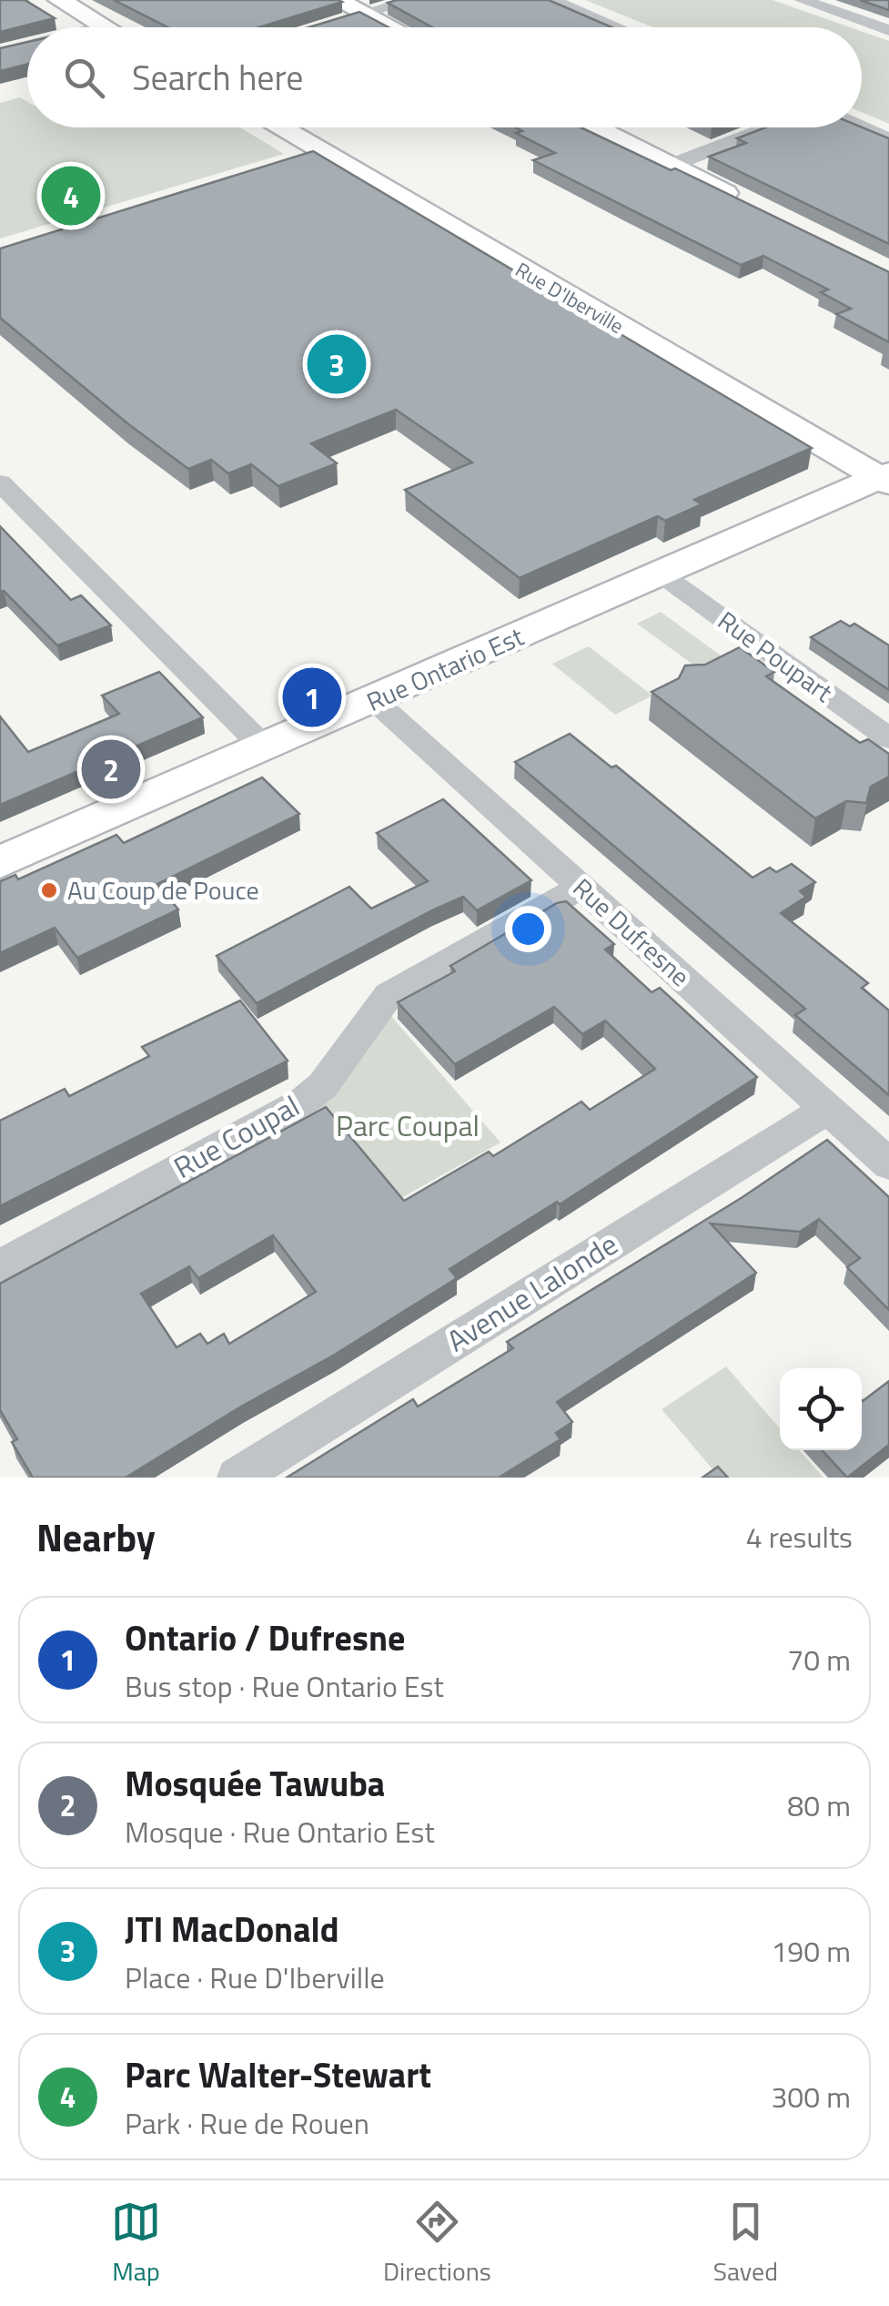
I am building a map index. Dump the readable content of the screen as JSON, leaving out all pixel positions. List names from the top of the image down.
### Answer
{
  "streets": {
    "main road": ["Rue D'Iberville", "Rue Ontario Est"],
    "street": [
      "Rue Poupart",
      "Rue Dufresne",
      "Rue Coupal",
      "Avenue Lalonde"
    ]
  },
  "crossings": [
    ["Rue D'Iberville", "Rue Ontario Est"],
    ["Rue Poupart", "Rue Ontario Est"],
    ["Rue Ontario Est", "Rue Dufresne"],
    ["Rue Dufresne", "Rue Coupal"],
    ["Rue Dufresne", "Avenue Lalonde"]
  ],
  "parks": ["Parc Coupal"],
  "places": ["Au Coup de Pouce"],
  "page": {
    "search": "Search here",
    "pins": [
      "4",
      "3",
      "1",
      "2"
    ],
    "heading": ["Nearby", "4 results"],
    "list": [
      {
        "mark": "1",
        "name": "Ontario / Dufresne",
        "note": "Bus stop · Rue Ontario Est",
        "value": "70 m"
      },
      {
        "mark": "2",
        "name": "Mosquée Tawuba",
        "note": "Mosque · Rue Ontario Est",
        "value": "80 m"
      },
      {
        "mark": "3",
        "name": "JTI MacDonald",
        "note": "Place · Rue D'Iberville",
        "value": "190 m"
      },
      {
        "mark": "4",
        "name": "Parc Walter-Stewart",
        "note": "Park · Rue de Rouen",
        "value": "300 m"
      }
    ],
    "nav": ["Map", "Directions", "Saved"]
  }
}
